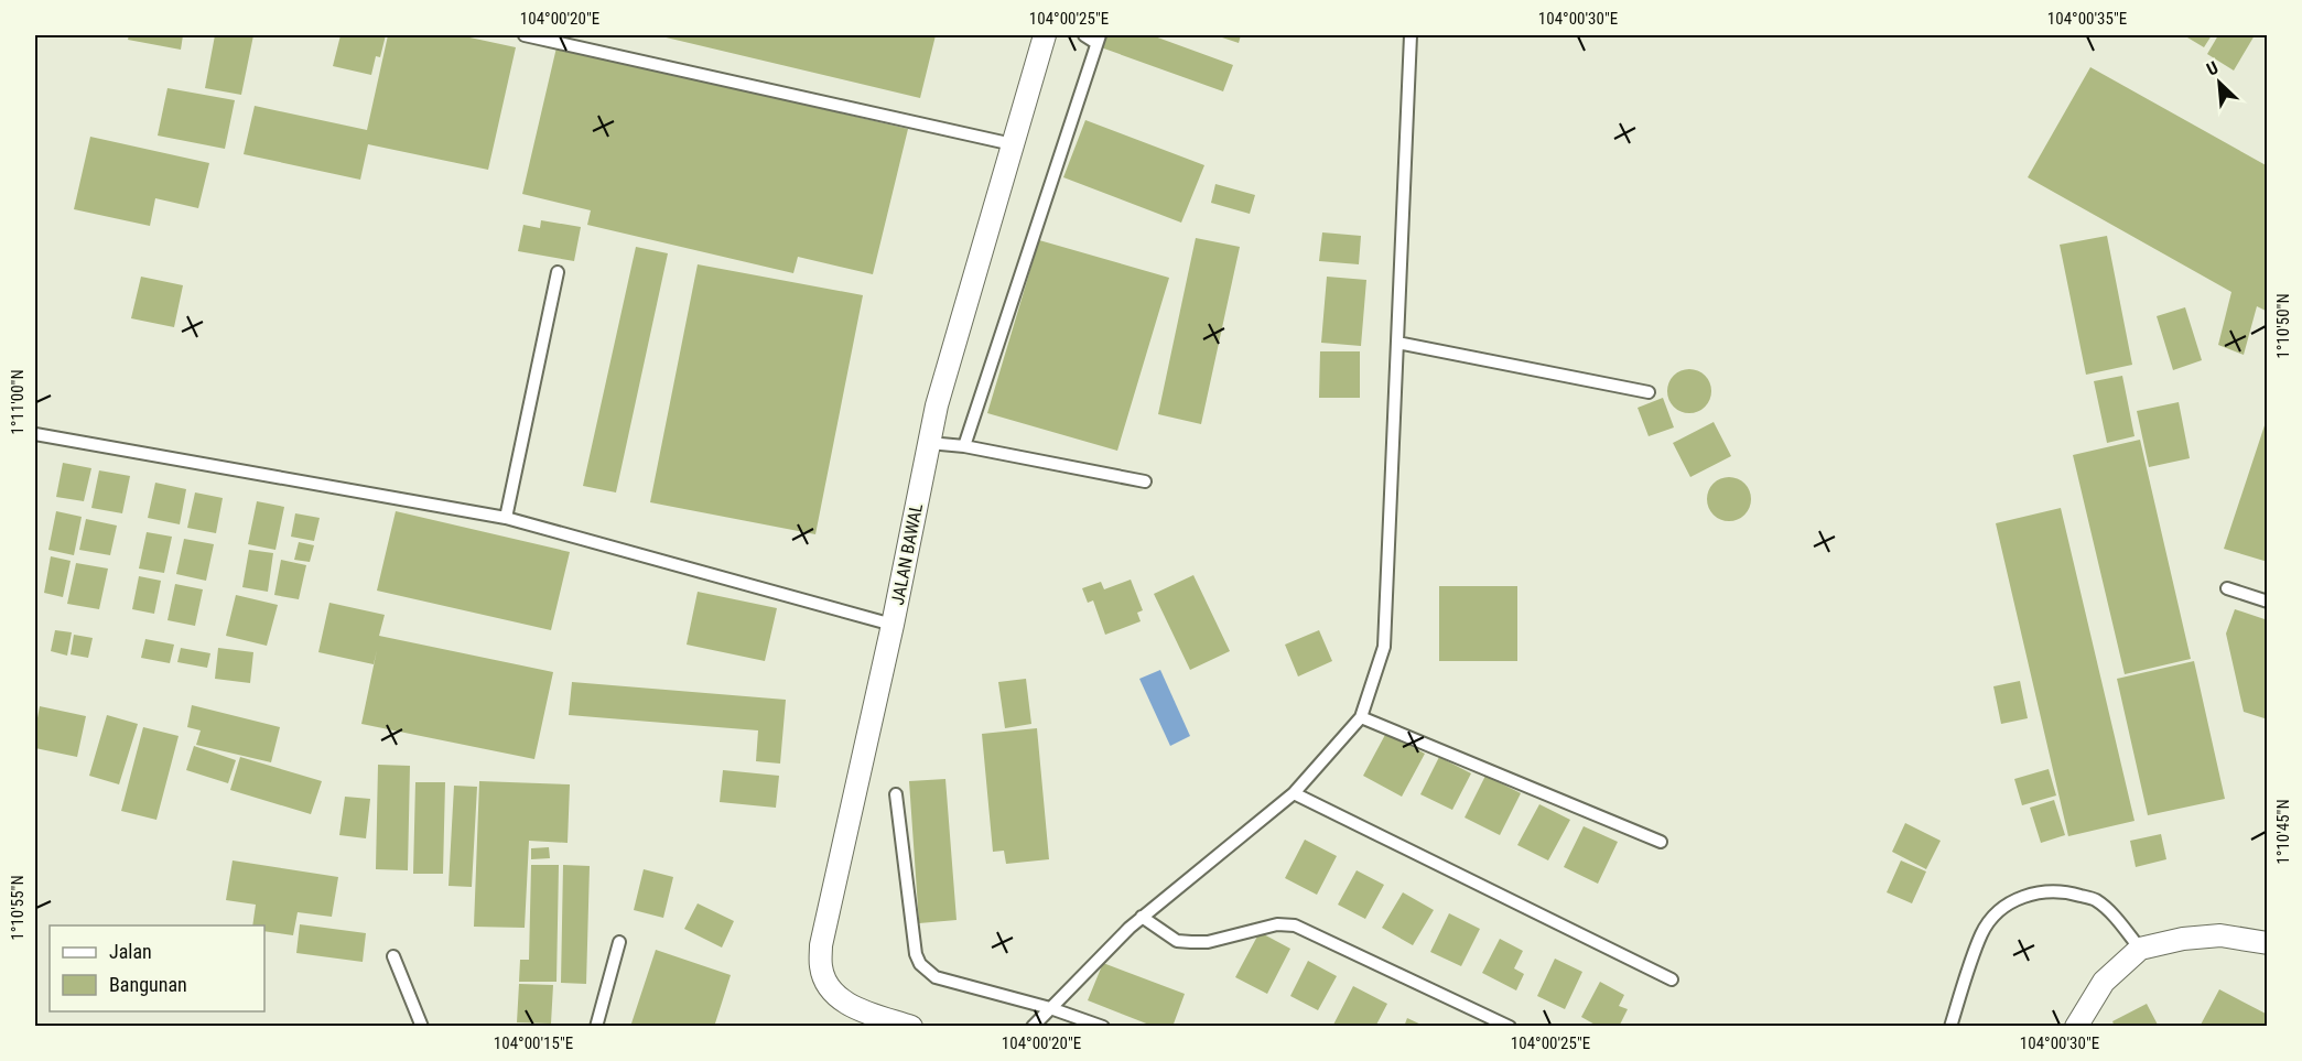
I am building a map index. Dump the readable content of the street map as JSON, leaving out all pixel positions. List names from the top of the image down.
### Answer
{
  "streets": {
    "street": ["JALAN BAWAL"]
  },
  "legend": ["Jalan", "Bangunan"],
  "north": "top left",
  "coordinates": [
    "104°00'20\"E",
    "104°00'25\"E",
    "104°00'30\"E",
    "104°00'35\"E",
    "1°10'50\"N",
    "1°11'00\"N",
    "1°10'45\"N",
    "1°10'55\"N",
    "104°00'15\"E"
  ]
}
